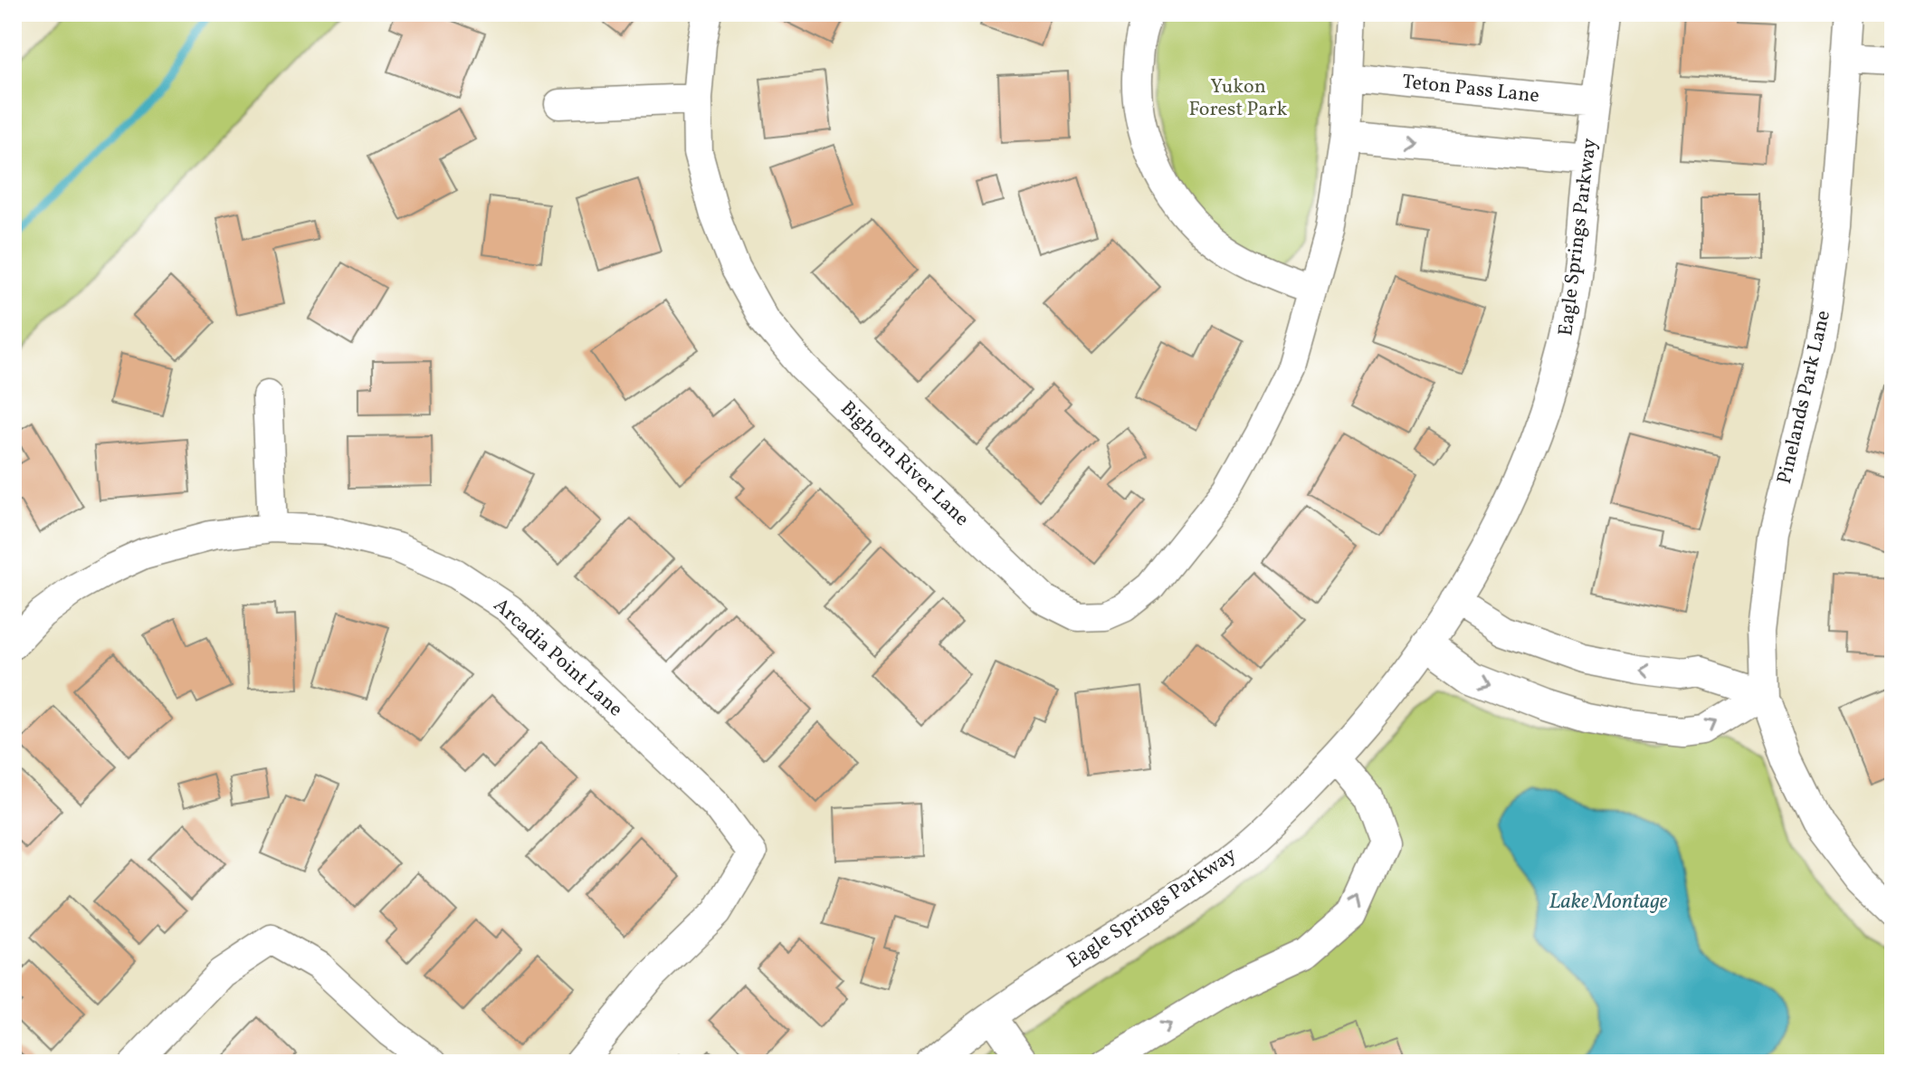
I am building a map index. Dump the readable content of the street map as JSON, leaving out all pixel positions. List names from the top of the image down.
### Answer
{
  "streets": {
    "street": [
      "Teton Pass Lane",
      "Eagle Springs Parkway",
      "Pinelands Park Lane",
      "Bighorn River Lane",
      "Arcadia Point Lane"
    ]
  },
  "crossings": [
    ["Teton Pass Lane", "Eagle Springs Parkway"]
  ],
  "water": ["Lake Montage"],
  "parks": ["Yukon Forest Park"]
}
